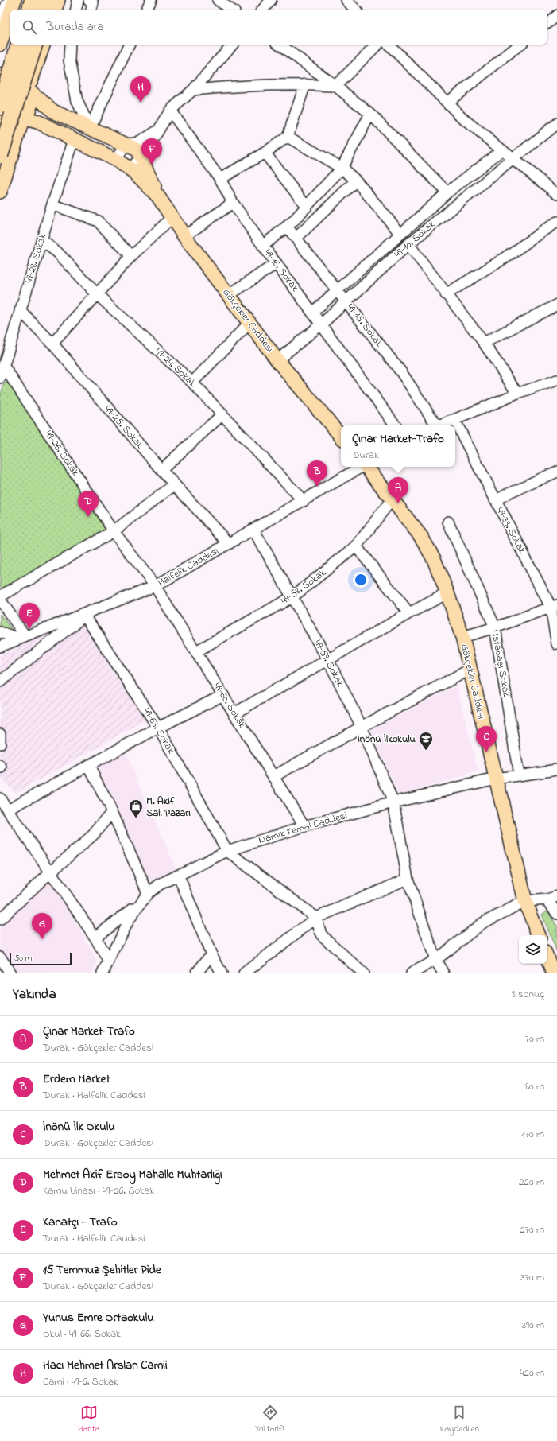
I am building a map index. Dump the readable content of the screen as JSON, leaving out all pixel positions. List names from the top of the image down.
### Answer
{
  "streets": {
    "main road": ["Gökçekler Caddesi"],
    "street": [
      "49-10. Sokak",
      "49-28. Sokak",
      "49-16. Sokak",
      "49-15. Sokak",
      "49-24. Sokak",
      "49-25. Sokak",
      "49-26. Sokak",
      "49-33. Sokak",
      "Halfelik Caddesi",
      "49-58. Sokak",
      "49-59. Sokak",
      "Ustabaşı Sokak",
      "49-60. Sokak",
      "49-63. Sokak",
      "Namık Kemal Caddesi"
    ]
  },
  "crossings": [
    ["49-10. Sokak", "49-16. Sokak"],
    ["49-10. Sokak", "Gökçekler Caddesi"],
    ["49-10. Sokak", "49-15. Sokak"],
    ["49-28. Sokak", "49-24. Sokak"],
    ["49-28. Sokak", "49-25. Sokak"],
    ["49-28. Sokak", "49-26. Sokak"],
    ["Gökçekler Caddesi", "49-58. Sokak"],
    ["Gökçekler Caddesi", "Namık Kemal Caddesi"],
    ["49-24. Sokak", "Halfelik Caddesi"],
    ["49-25. Sokak", "Halfelik Caddesi"],
    ["49-26. Sokak", "Halfelik Caddesi"],
    ["49-26. Sokak", "49-60. Sokak"],
    ["Halfelik Caddesi", "49-59. Sokak"],
    ["Halfelik Caddesi", "49-60. Sokak"],
    ["Halfelik Caddesi", "49-63. Sokak"],
    ["49-58. Sokak", "49-59. Sokak"],
    ["49-58. Sokak", "49-60. Sokak"],
    ["49-59. Sokak", "Namık Kemal Caddesi"],
    ["Ustabaşı Sokak", "Namık Kemal Caddesi"],
    ["49-60. Sokak", "Namık Kemal Caddesi"],
    ["49-63. Sokak", "Namık Kemal Caddesi"]
  ],
  "places": {
    "school or university": ["İnönü İlkokulu"],
    "shop": ["M. Akif Salı Pazarı"]
  },
  "scale_bar": "50 m",
  "page": {
    "search": "Burada ara",
    "pins": [
      "H",
      "F",
      "B",
      "A",
      "D",
      "E",
      "C",
      "G"
    ],
    "popup": ["Çınar Market-Trafo", "Durak"],
    "scale": "50 m",
    "heading": ["Yakında", "8 sonuç"],
    "list": [
      {
        "mark": "A",
        "name": "Çınar Market-Trafo",
        "note": "Durak · Gökçekler Caddesi",
        "value": "70 m"
      },
      {
        "mark": "B",
        "name": "Erdem Market",
        "note": "Durak · Halfelik Caddesi",
        "value": "80 m"
      },
      {
        "mark": "C",
        "name": "İnönü İlk Okulu",
        "note": "Durak · Gökçekler Caddesi",
        "value": "170 m"
      },
      {
        "mark": "D",
        "name": "Mehmet Akif Ersoy Mahalle Muhtarlığı",
        "note": "Kamu binası · 49-26. Sokak",
        "value": "220 m"
      },
      {
        "mark": "E",
        "name": "Kanatçı - Trafo",
        "note": "Durak · Halfelik Caddesi",
        "value": "270 m"
      },
      {
        "mark": "F",
        "name": "15 Temmuz Şehitler Pide",
        "note": "Durak · Gökçekler Caddesi",
        "value": "370 m"
      },
      {
        "mark": "G",
        "name": "Yunus Emre Ortaokulu",
        "note": "Okul · 49-66. Sokak",
        "value": "390 m"
      },
      {
        "mark": "H",
        "name": "Hacı Mehmet Arslan Camii",
        "note": "Cami · 49-6. Sokak",
        "value": "420 m"
      }
    ],
    "nav": ["Harita", "Yol tarifi", "Kaydedilen"]
  }
}
